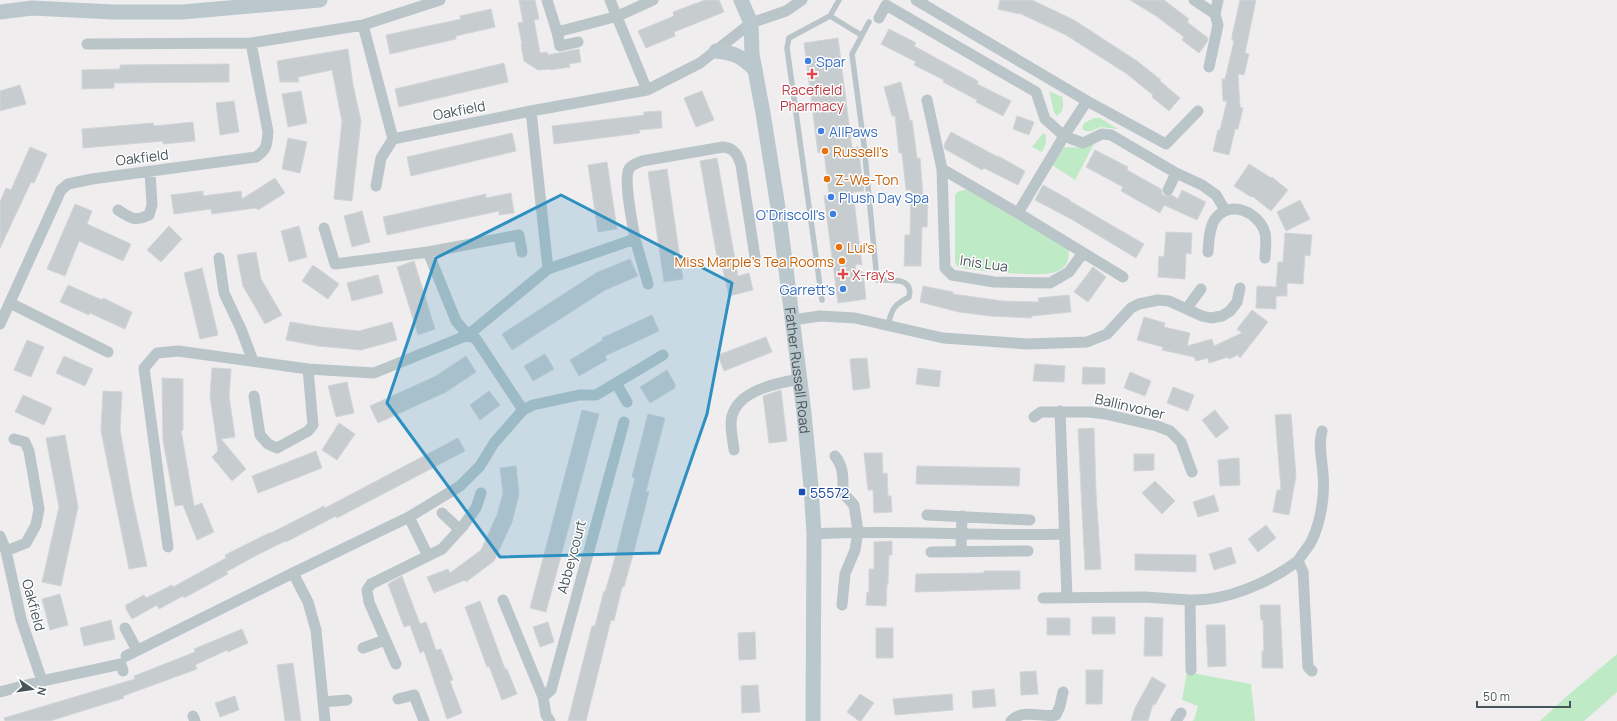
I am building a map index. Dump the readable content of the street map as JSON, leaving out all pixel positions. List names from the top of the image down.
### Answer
{
  "streets": {
    "street": [
      "Oakfield",
      "Inis Lua",
      "Father Russell Road",
      "Ballinvoher",
      "Abbeycourt"
    ]
  },
  "crossings": [
    ["Oakfield", "Father Russell Road"]
  ],
  "places": {
    "other": [
      "Spar",
      "AllPaws",
      "Russell's",
      "Z-We-Ton",
      "Plush Day Spa",
      "O'Driscoll's",
      "Lui's",
      "Miss Marple's Tea Rooms",
      "Garrett's"
    ],
    "health": ["Racefield Pharmacy", "X-ray's"],
    "transit": ["55572"]
  },
  "scale_bar": "50 m",
  "north": "right"
}
